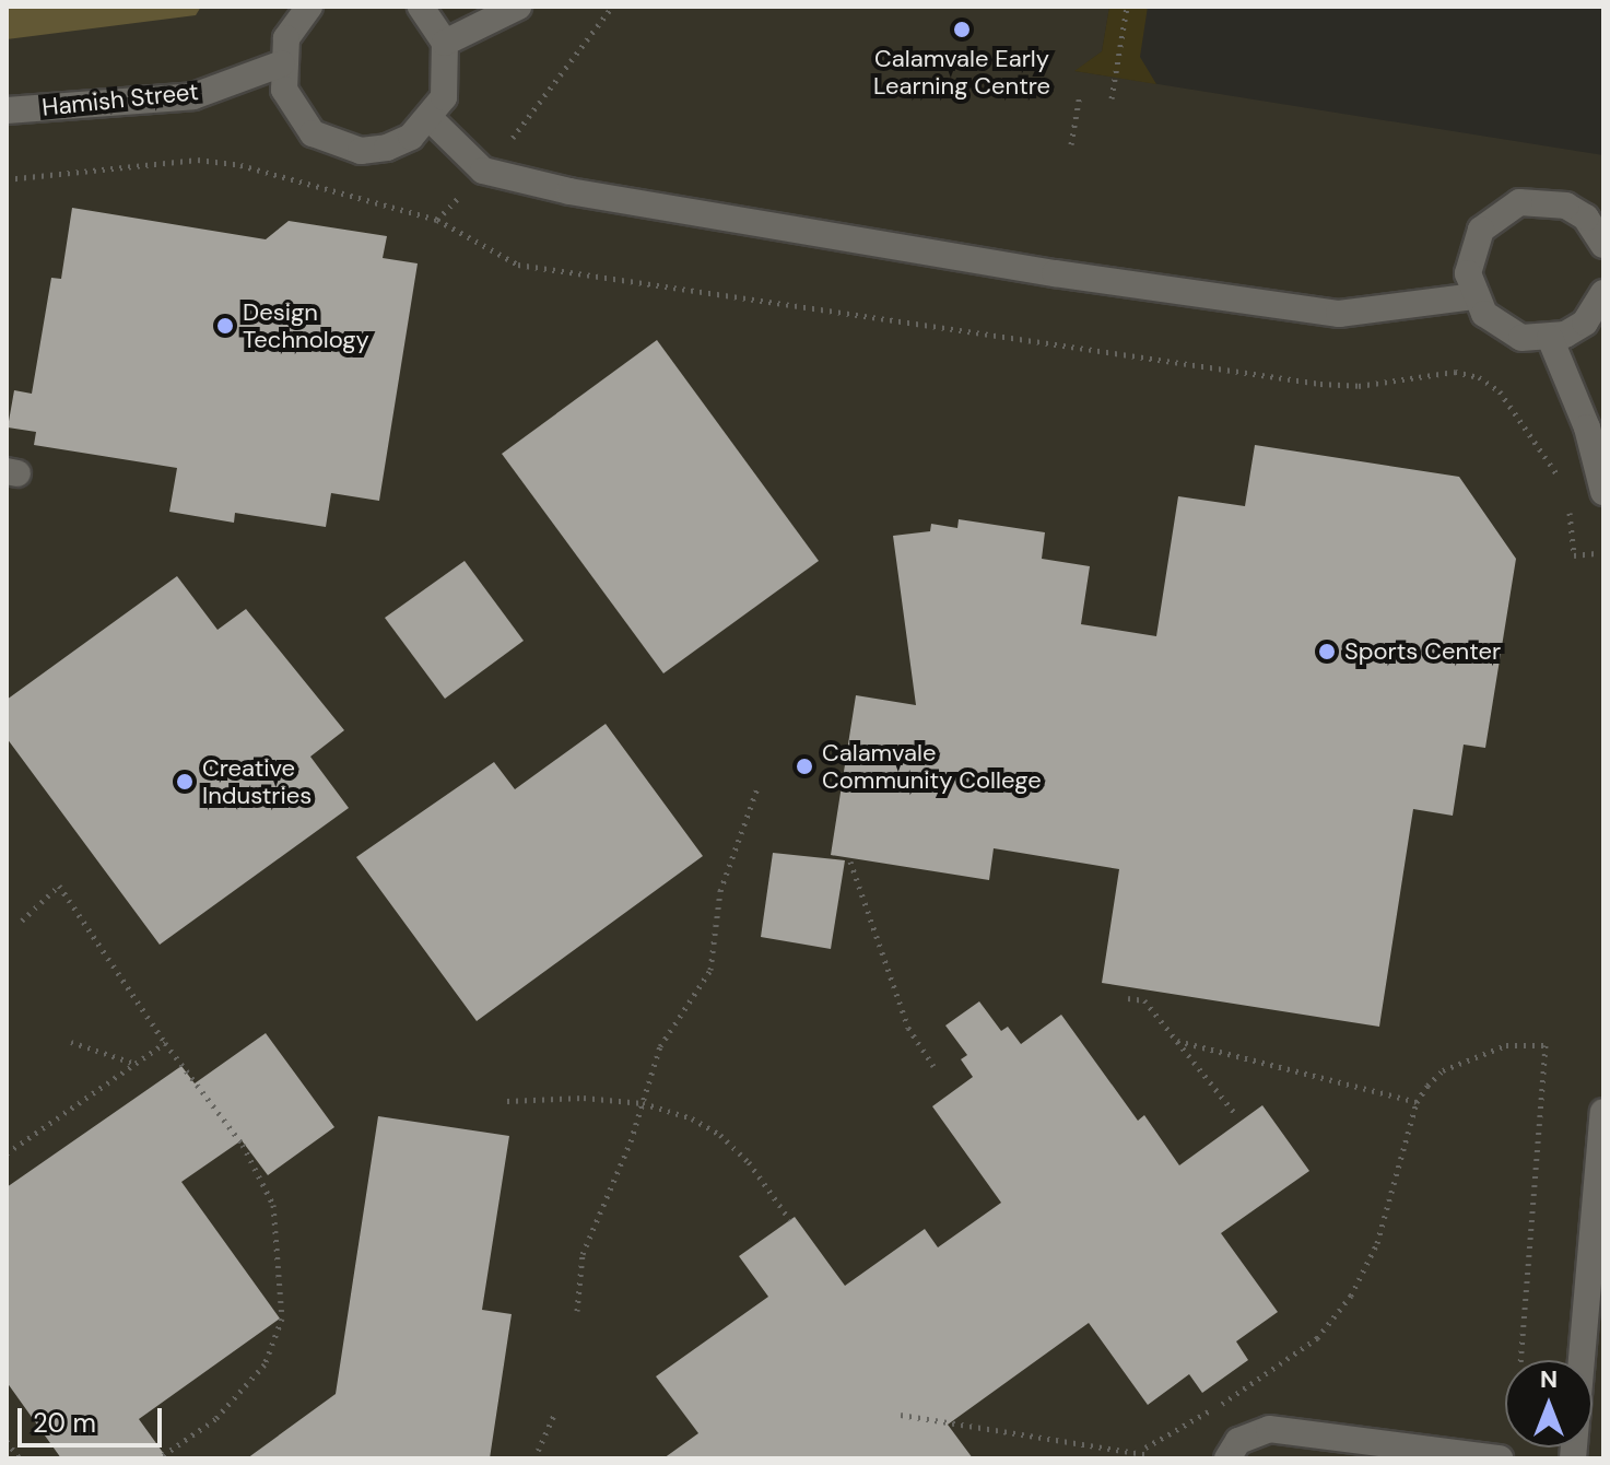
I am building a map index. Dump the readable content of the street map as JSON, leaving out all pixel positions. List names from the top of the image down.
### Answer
{
  "streets": {
    "street": ["Hamish Street"]
  },
  "places": [
    "Calamvale Early Learning Centre",
    "Design Technology",
    "Sports Center",
    "Calamvale Community College",
    "Creative Industries"
  ],
  "scale_bar": "20 m",
  "north": "top"
}
